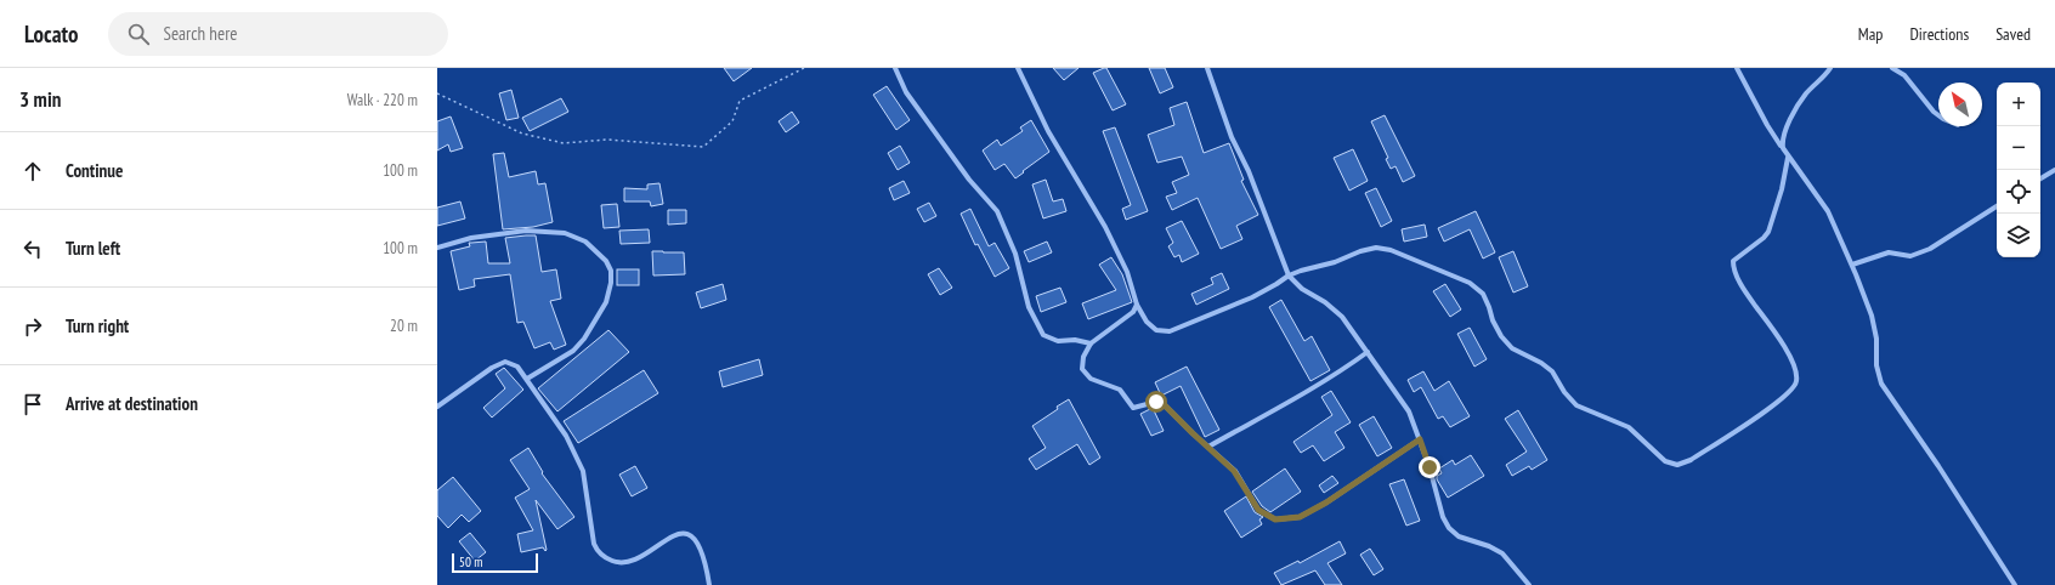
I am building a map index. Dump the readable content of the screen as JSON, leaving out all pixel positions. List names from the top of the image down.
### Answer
{
  "scale_bar": "50 m",
  "north": "top left",
  "page": {
    "header": "Locato",
    "search": "Search here",
    "nav": ["Map", "Directions", "Saved"],
    "heading": ["3 min", "Walk · 220 m"],
    "map_buttons": ["+", "−"],
    "list": [
      ["Continue", "100 m"],
      ["Turn left", "100 m"],
      ["Turn right", "20 m"],
      "Arrive at destination"
    ],
    "scale": "50 m"
  }
}
